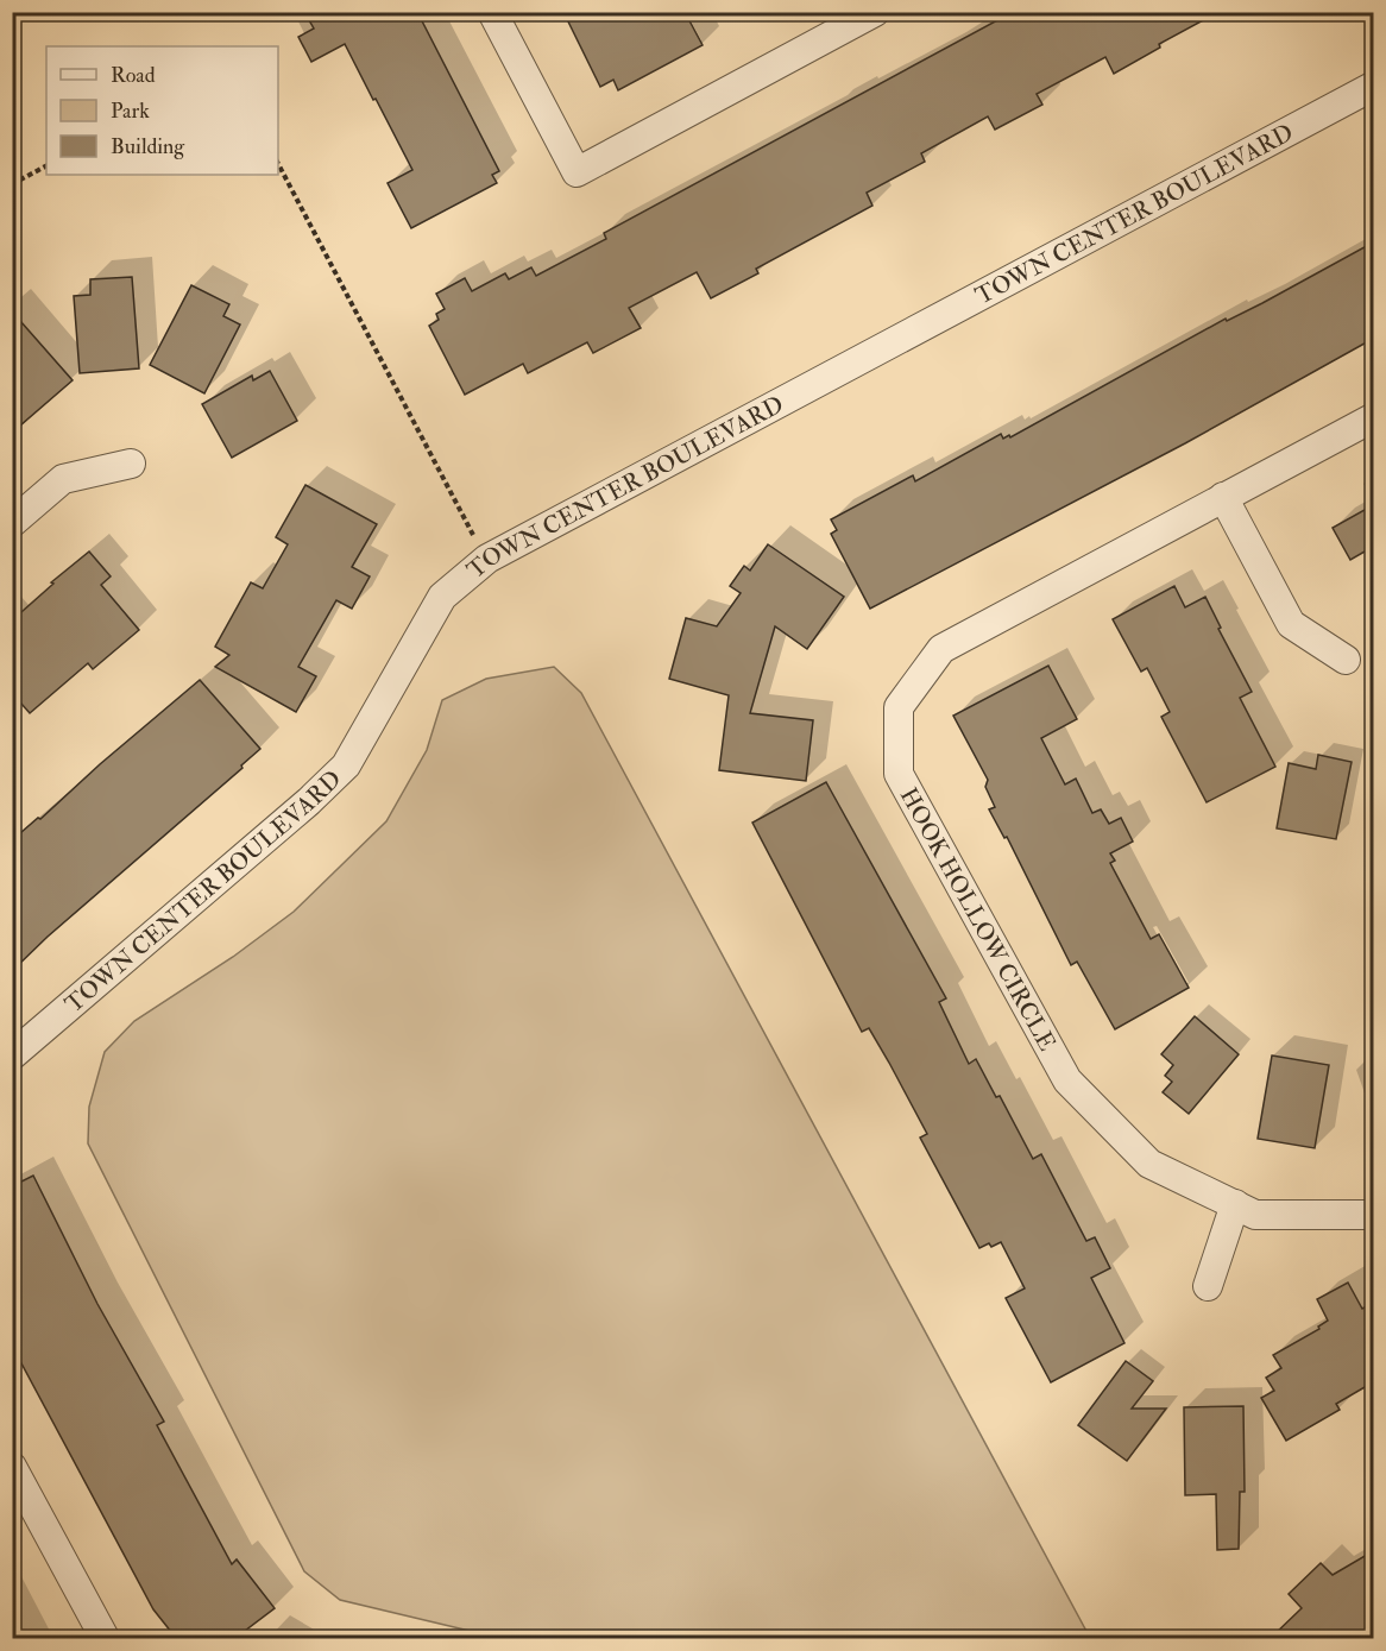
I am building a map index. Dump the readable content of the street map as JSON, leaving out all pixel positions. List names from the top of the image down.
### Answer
{
  "streets": {
    "street": ["TOWN CENTER BOULEVARD", "HOOK HOLLOW CIRCLE"]
  },
  "legend": ["Road", "Park", "Building"]
}
